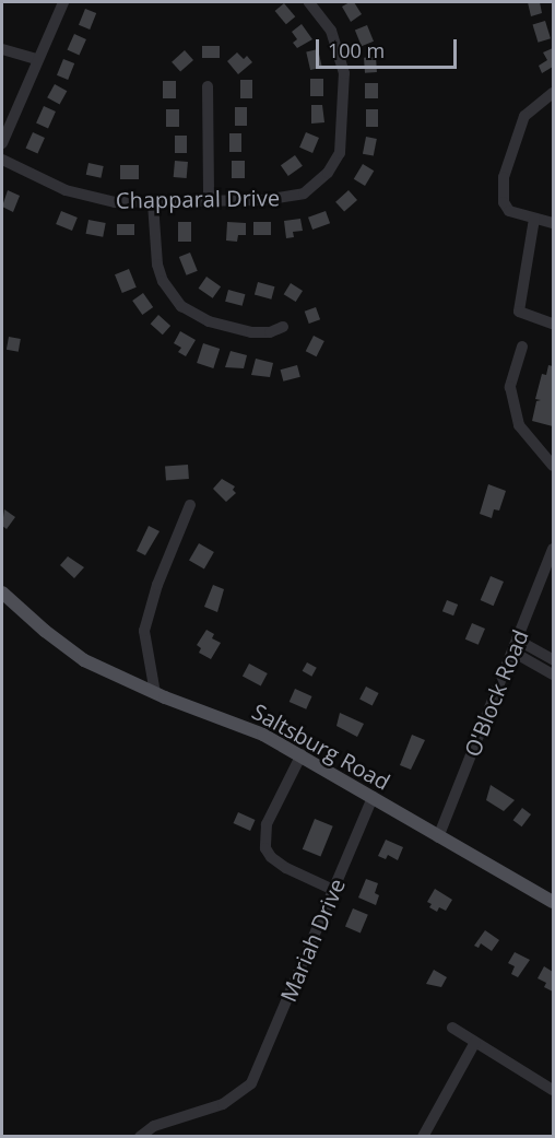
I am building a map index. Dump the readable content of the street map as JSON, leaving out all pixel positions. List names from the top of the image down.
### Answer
{
  "streets": {
    "main road": ["Saltsburg Road"],
    "street": ["Chapparal Drive", "O'Block Road", "Mariah Drive"]
  },
  "crossings": [
    ["O'Block Road", "Saltsburg Road"],
    ["Saltsburg Road", "Mariah Drive"]
  ],
  "scale_bar": "100 m"
}
